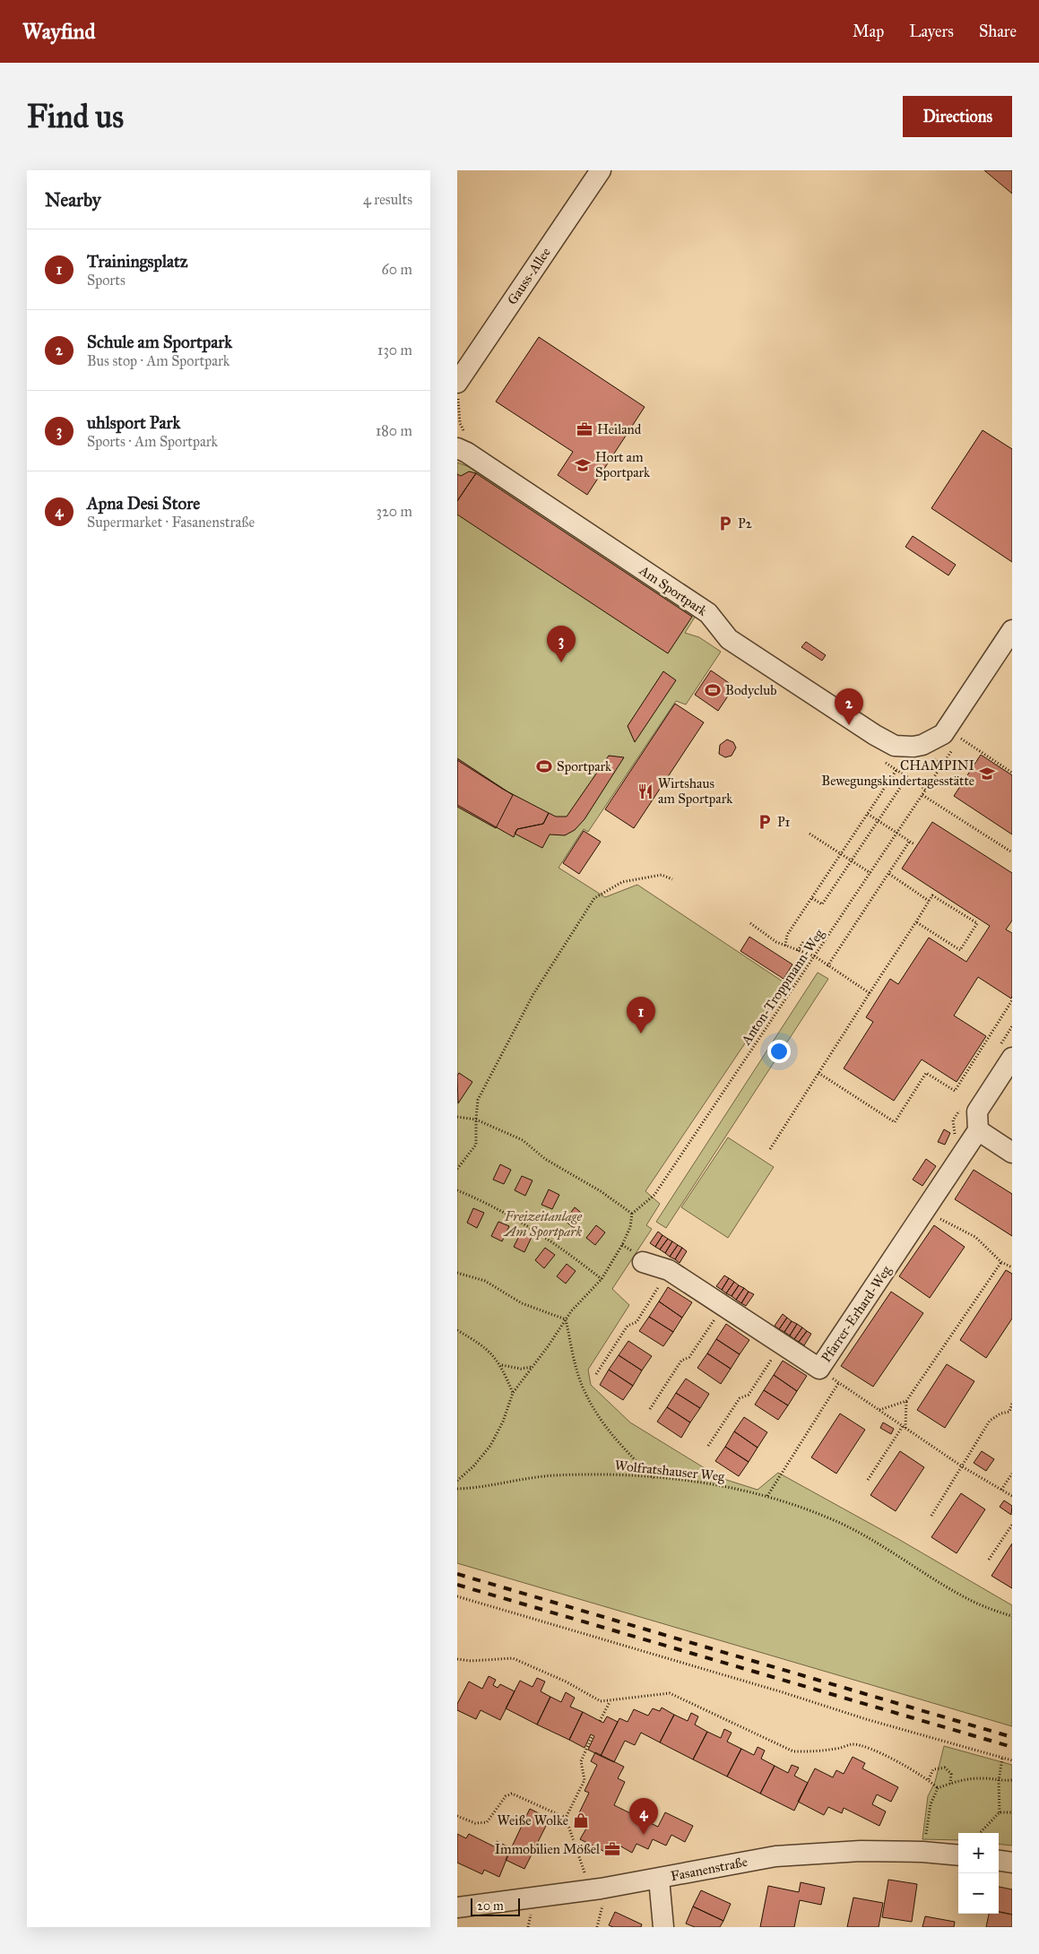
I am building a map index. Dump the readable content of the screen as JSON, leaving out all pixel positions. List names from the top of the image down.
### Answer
{
  "streets": {
    "street": [
      "Gauss-Allee",
      "Am Sportpark",
      "Pfarrer-Erhard-Weg",
      "Fasanenstraße"
    ],
    "path": ["Anton-Troppmann-Weg", "Wolfratshauser Weg"]
  },
  "parks": ["Freizeitanlage Am Sportpark"],
  "places": {
    "office": ["Heiland", "Immobilien Mößel"],
    "school or university": ["Hort am Sportpark", "CHAMPINI Bewegungskindertagesstätte"],
    "parking": ["P2", "P1"],
    "sports": ["Bodyclub", "Sportpark"],
    "restaurant": ["Wirtshaus am Sportpark"],
    "shop": ["Weiße Wolke"]
  },
  "scale_bar": "20 m",
  "page": {
    "header": "Wayfind",
    "nav": ["Map", "Layers", "Share"],
    "buttons": "Directions",
    "title": "Find us",
    "heading": ["Nearby", "4 results"],
    "list": [
      {
        "mark": "1",
        "name": "Trainingsplatz",
        "note": "Sports",
        "value": "60 m"
      },
      {
        "mark": "2",
        "name": "Schule am Sportpark",
        "note": "Bus stop · Am Sportpark",
        "value": "130 m"
      },
      {
        "mark": "3",
        "name": "uhlsport Park",
        "note": "Sports · Am Sportpark",
        "value": "180 m"
      },
      {
        "mark": "4",
        "name": "Apna Desi Store",
        "note": "Supermarket · Fasanenstraße",
        "value": "320 m"
      }
    ],
    "pins": [
      "3",
      "2",
      "1",
      "4"
    ],
    "map_buttons": ["+", "−"],
    "scale": "20 m"
  }
}
